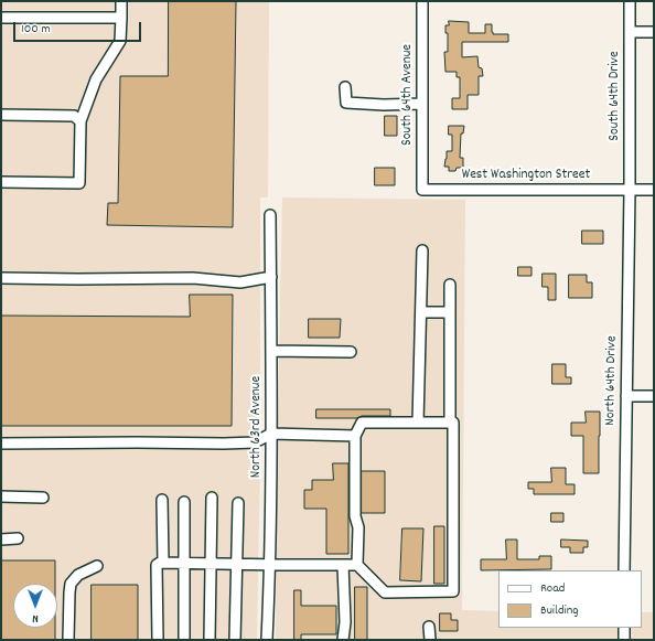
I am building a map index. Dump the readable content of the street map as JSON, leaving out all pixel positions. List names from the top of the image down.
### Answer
{
  "streets": {
    "street": [
      "South 64th Avenue",
      "South 64th Drive",
      "West Washington Street",
      "North 64th Drive",
      "North 63rd Avenue"
    ]
  },
  "crossings": [
    ["South 64th Avenue", "West Washington Street"],
    ["South 64th Drive", "West Washington Street"],
    ["South 64th Drive", "North 64th Drive"],
    ["West Washington Street", "North 64th Drive"]
  ],
  "legend": ["Road", "Building"],
  "scale_bar": "100 m",
  "north": "bottom"
}
